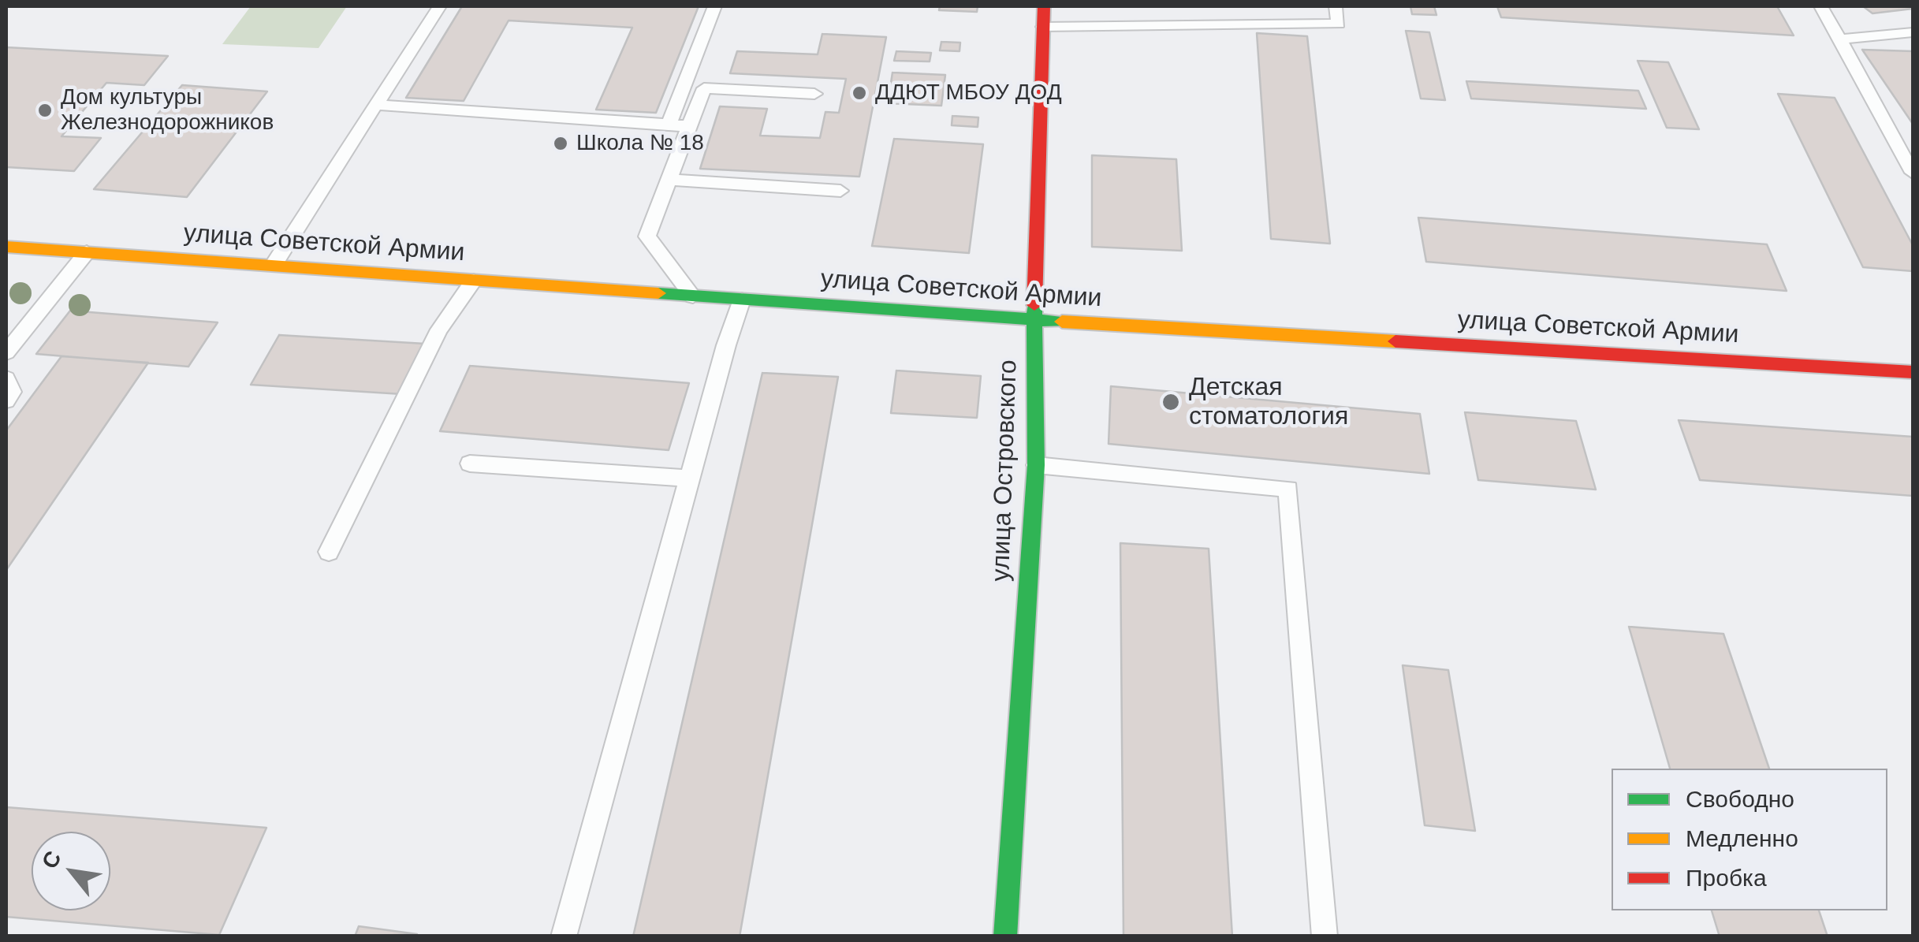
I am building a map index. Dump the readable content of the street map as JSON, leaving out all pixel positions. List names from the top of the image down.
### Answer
{
  "streets": {
    "main road": ["улица Советской Армии", "улица Островского"]
  },
  "crossings": [
    ["улица Советской Армии", "улица Островского"]
  ],
  "places": [
    "ДДЮТ МБОУ ДОД",
    "Дом культуры Железнодорожников",
    "Школа № 18",
    "Детская стоматология"
  ],
  "legend": ["Свободно", "Медленно", "Пробка"],
  "north": "top left"
}
